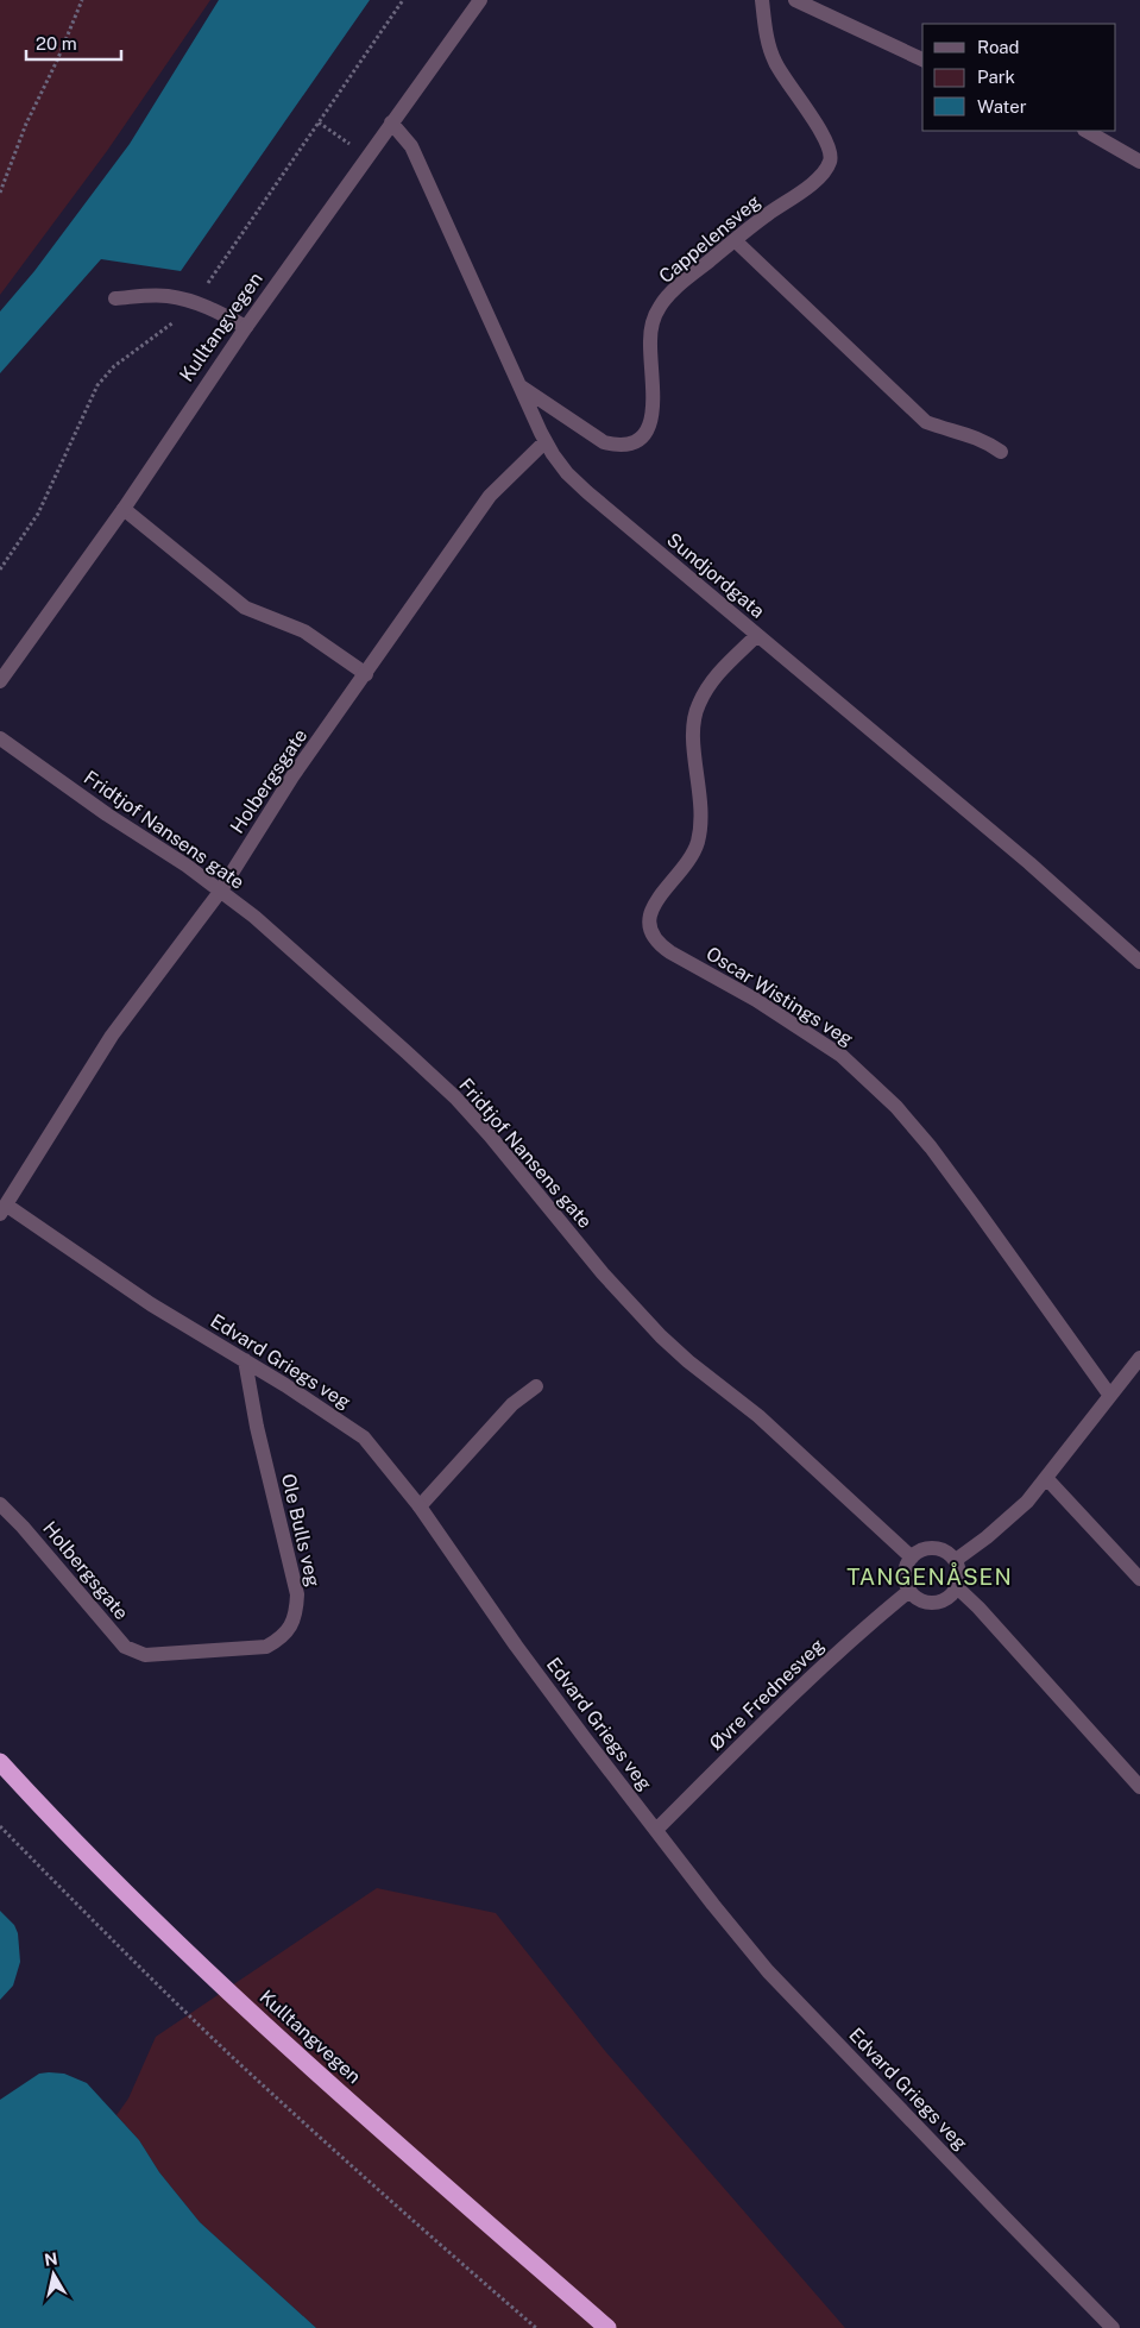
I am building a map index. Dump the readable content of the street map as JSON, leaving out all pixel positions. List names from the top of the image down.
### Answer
{
  "streets": {
    "highway": ["Kulltangvegen"],
    "street": [
      "Cappelensveg",
      "Sundjordgata",
      "Holbergsgate",
      "Fridtjof Nansens gate",
      "Oscar Wistings veg",
      "Edvard Griegs veg",
      "Ole Bulls veg",
      "Øvre Frednesveg"
    ]
  },
  "crossings": [
    ["Cappelensveg", "Sundjordgata"],
    ["Kulltangvegen", "Sundjordgata"],
    ["Sundjordgata", "Holbergsgate"],
    ["Sundjordgata", "Oscar Wistings veg"],
    ["Holbergsgate", "Fridtjof Nansens gate"],
    ["Holbergsgate", "Edvard Griegs veg"],
    ["Holbergsgate", "Ole Bulls veg"],
    ["Fridtjof Nansens gate", "Øvre Frednesveg"],
    ["Edvard Griegs veg", "Ole Bulls veg"],
    ["Edvard Griegs veg", "Øvre Frednesveg"]
  ],
  "districts": ["TANGENÅSEN"],
  "legend": ["Road", "Park", "Water"],
  "scale_bar": "20 m",
  "north": "top"
}
